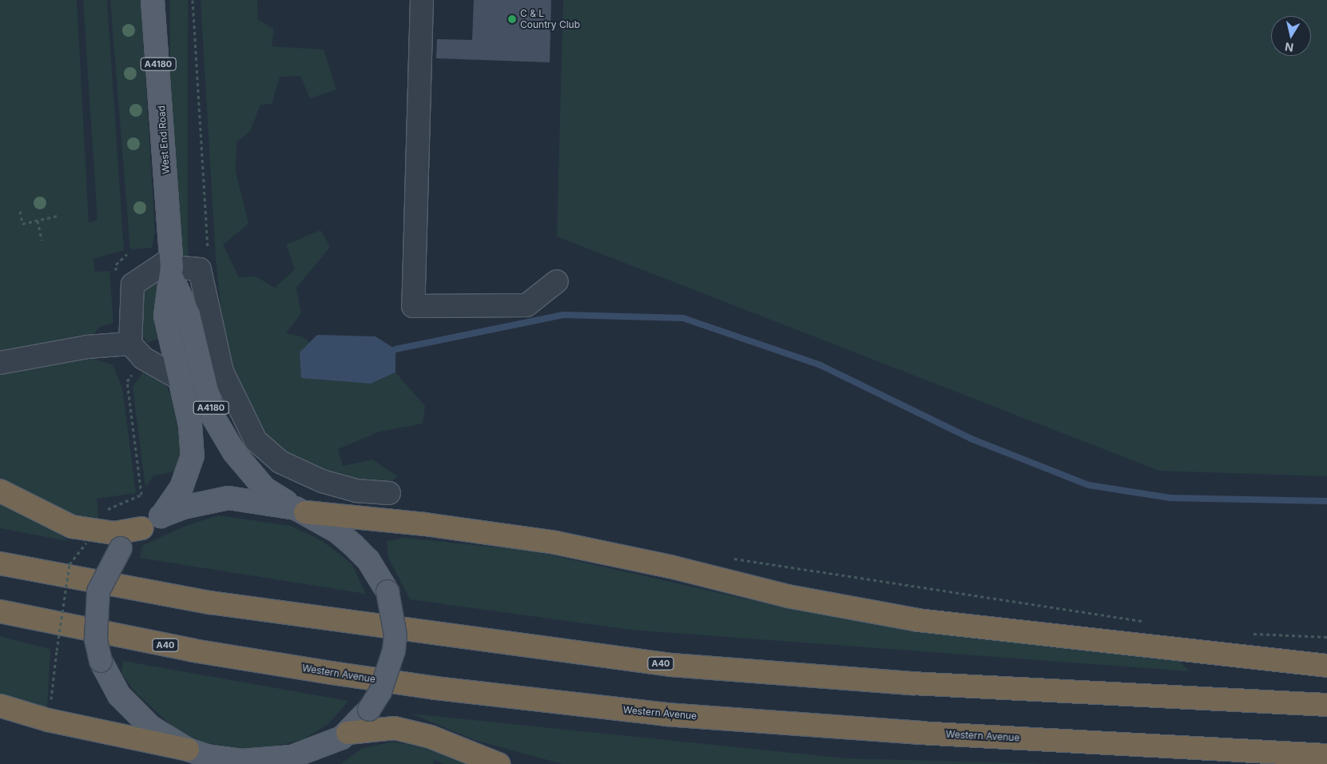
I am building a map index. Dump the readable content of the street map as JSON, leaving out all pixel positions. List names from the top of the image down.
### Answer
{
  "streets": {
    "highway": ["A40", "Western Avenue"],
    "main road": ["A4180", "West End Road"]
  },
  "places": ["C & L Country Club"],
  "north": "bottom"
}
